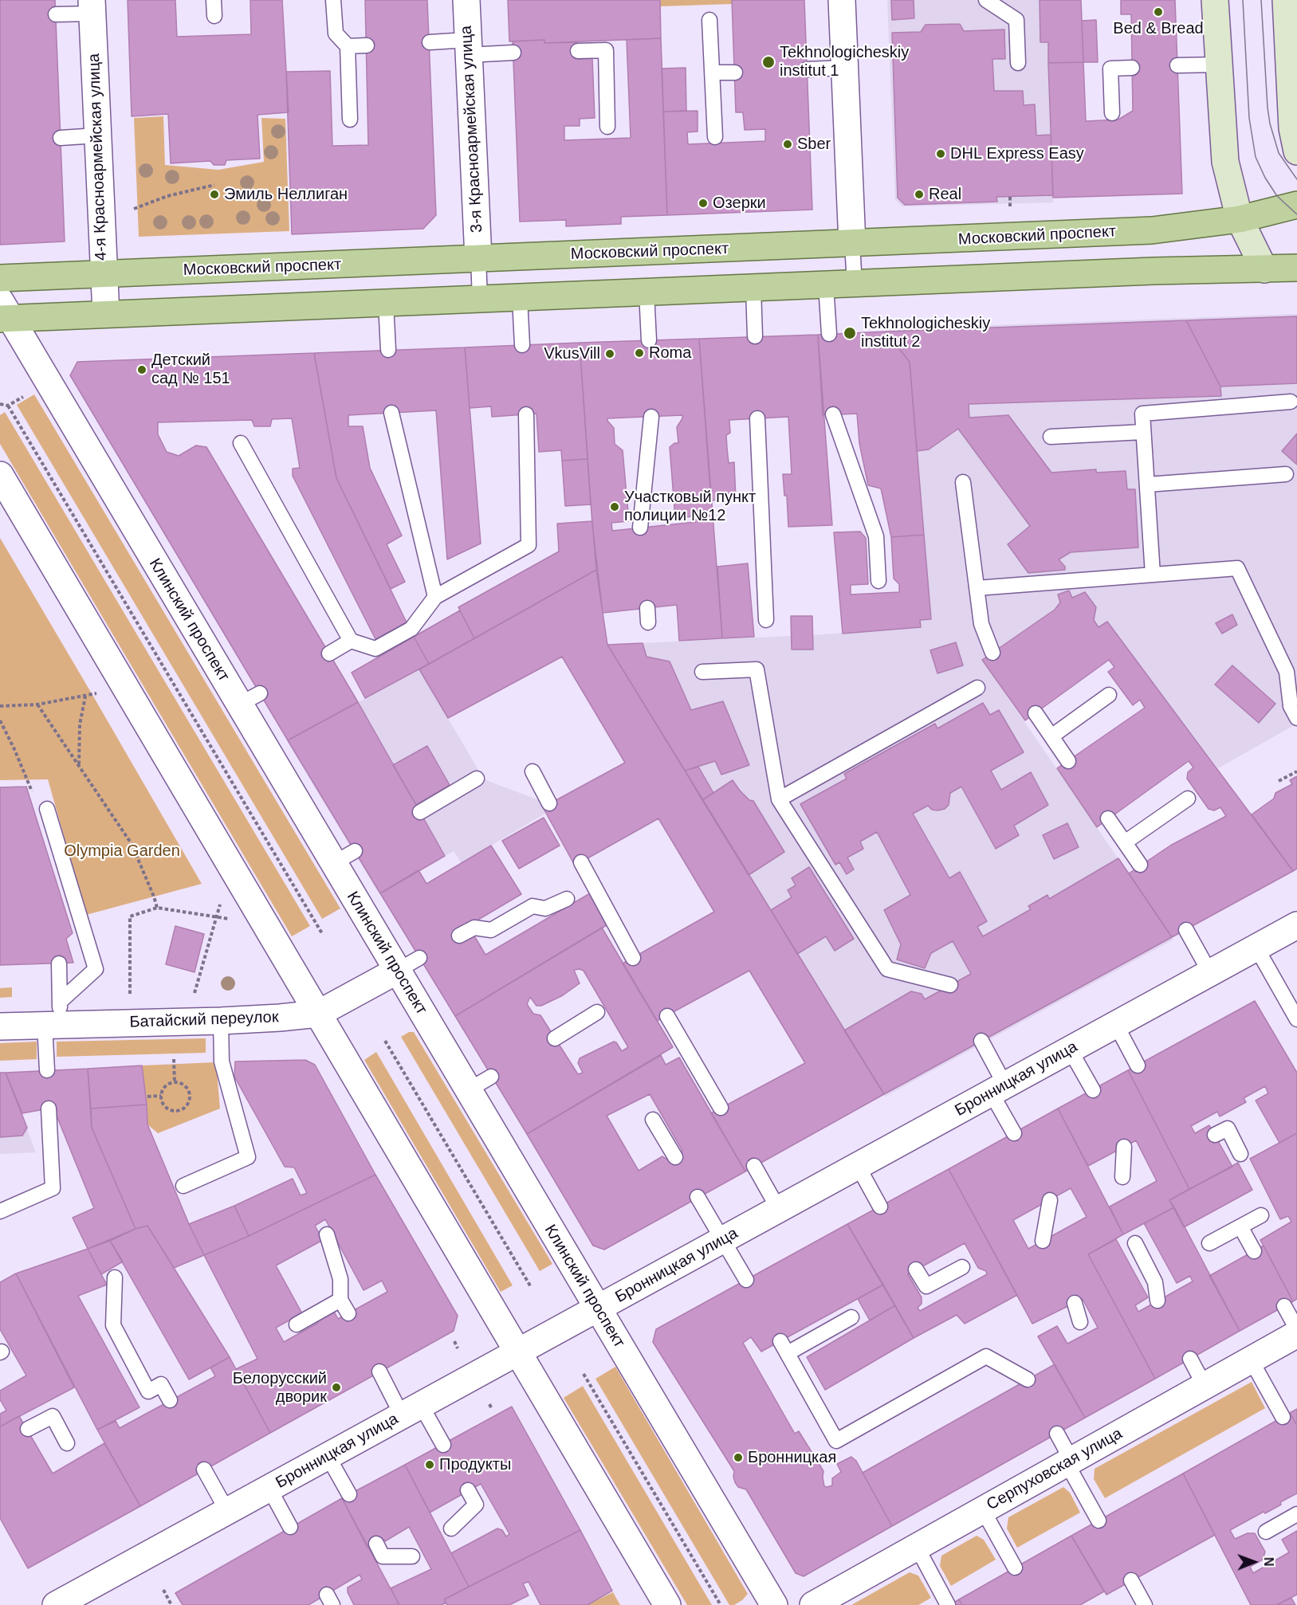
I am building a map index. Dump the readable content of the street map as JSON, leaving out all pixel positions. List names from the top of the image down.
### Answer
{
  "streets": {
    "main road": ["Московский проспект"],
    "street": [
      "3-я Красноармейская улица",
      "4-я Красноармейская улица",
      "Клинский проспект",
      "Батайский переулок",
      "Бронницкая улица",
      "Серпуховская улица"
    ]
  },
  "crossings": [
    ["3-я Красноармейская улица", "Московский проспект"],
    ["4-я Красноармейская улица", "Московский проспект"],
    ["Клинский проспект", "Батайский переулок"],
    ["Клинский проспект", "Бронницкая улица"]
  ],
  "parks": ["Olympia Garden"],
  "places": [
    "Bed & Bread",
    "Tekhnologicheskiy institut 1",
    "Sber",
    "DHL Express Easy",
    "Эмиль Неллиган",
    "Real",
    "Озерки",
    "Tekhnologicheskiy institut 2",
    "Roma",
    "VkusVill",
    "Детский сад № 151",
    "Участковый пункт полиции №12",
    "Белорусский дворик",
    "Бронницкая",
    "Продукты"
  ],
  "north": "right"
}
